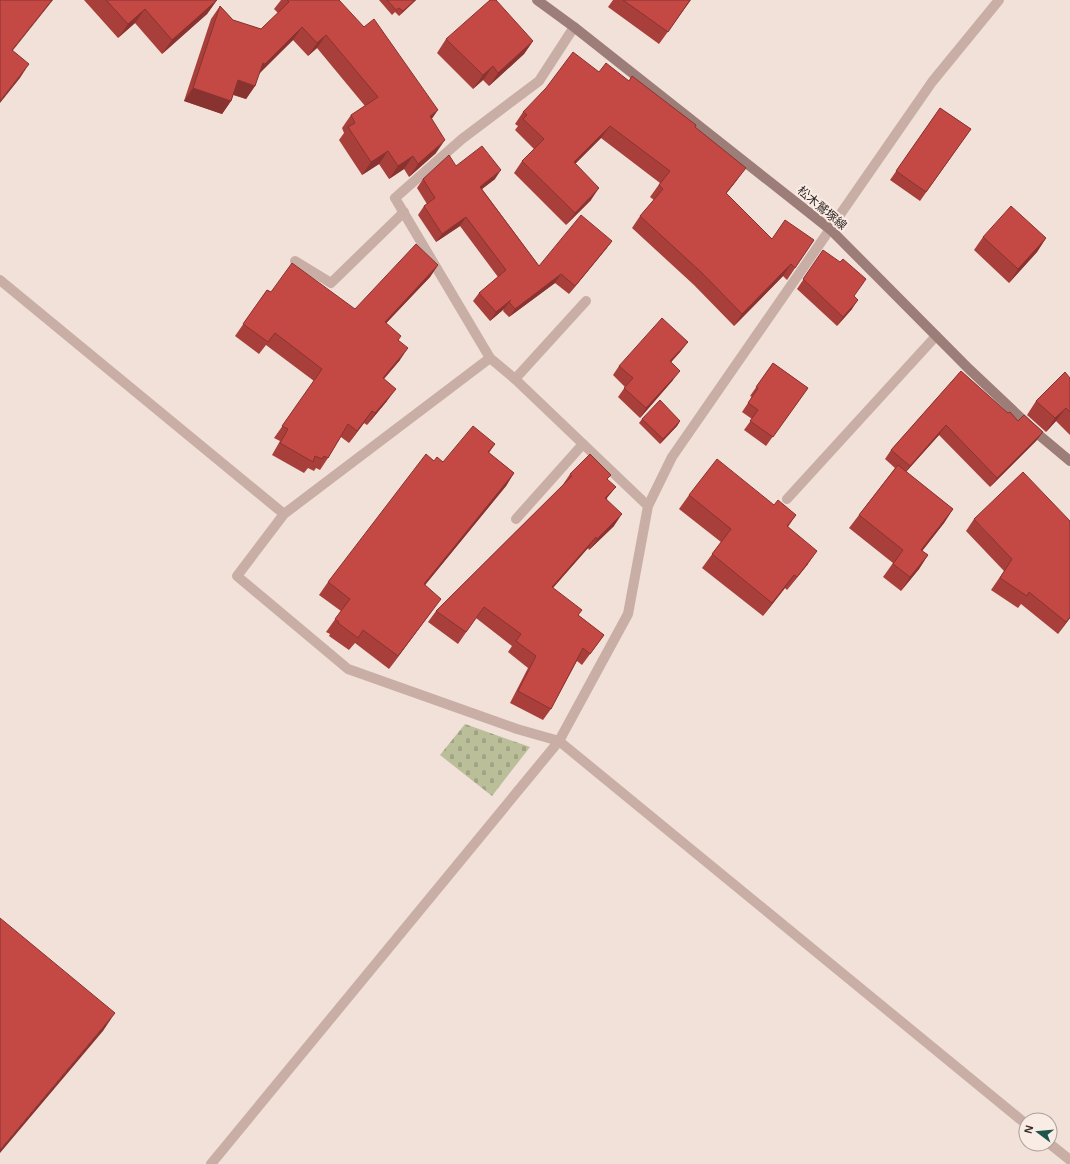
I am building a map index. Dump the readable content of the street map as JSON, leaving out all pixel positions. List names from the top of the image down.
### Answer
{
  "streets": {
    "main road": ["松木鷲塚線"]
  },
  "north": "left"
}
